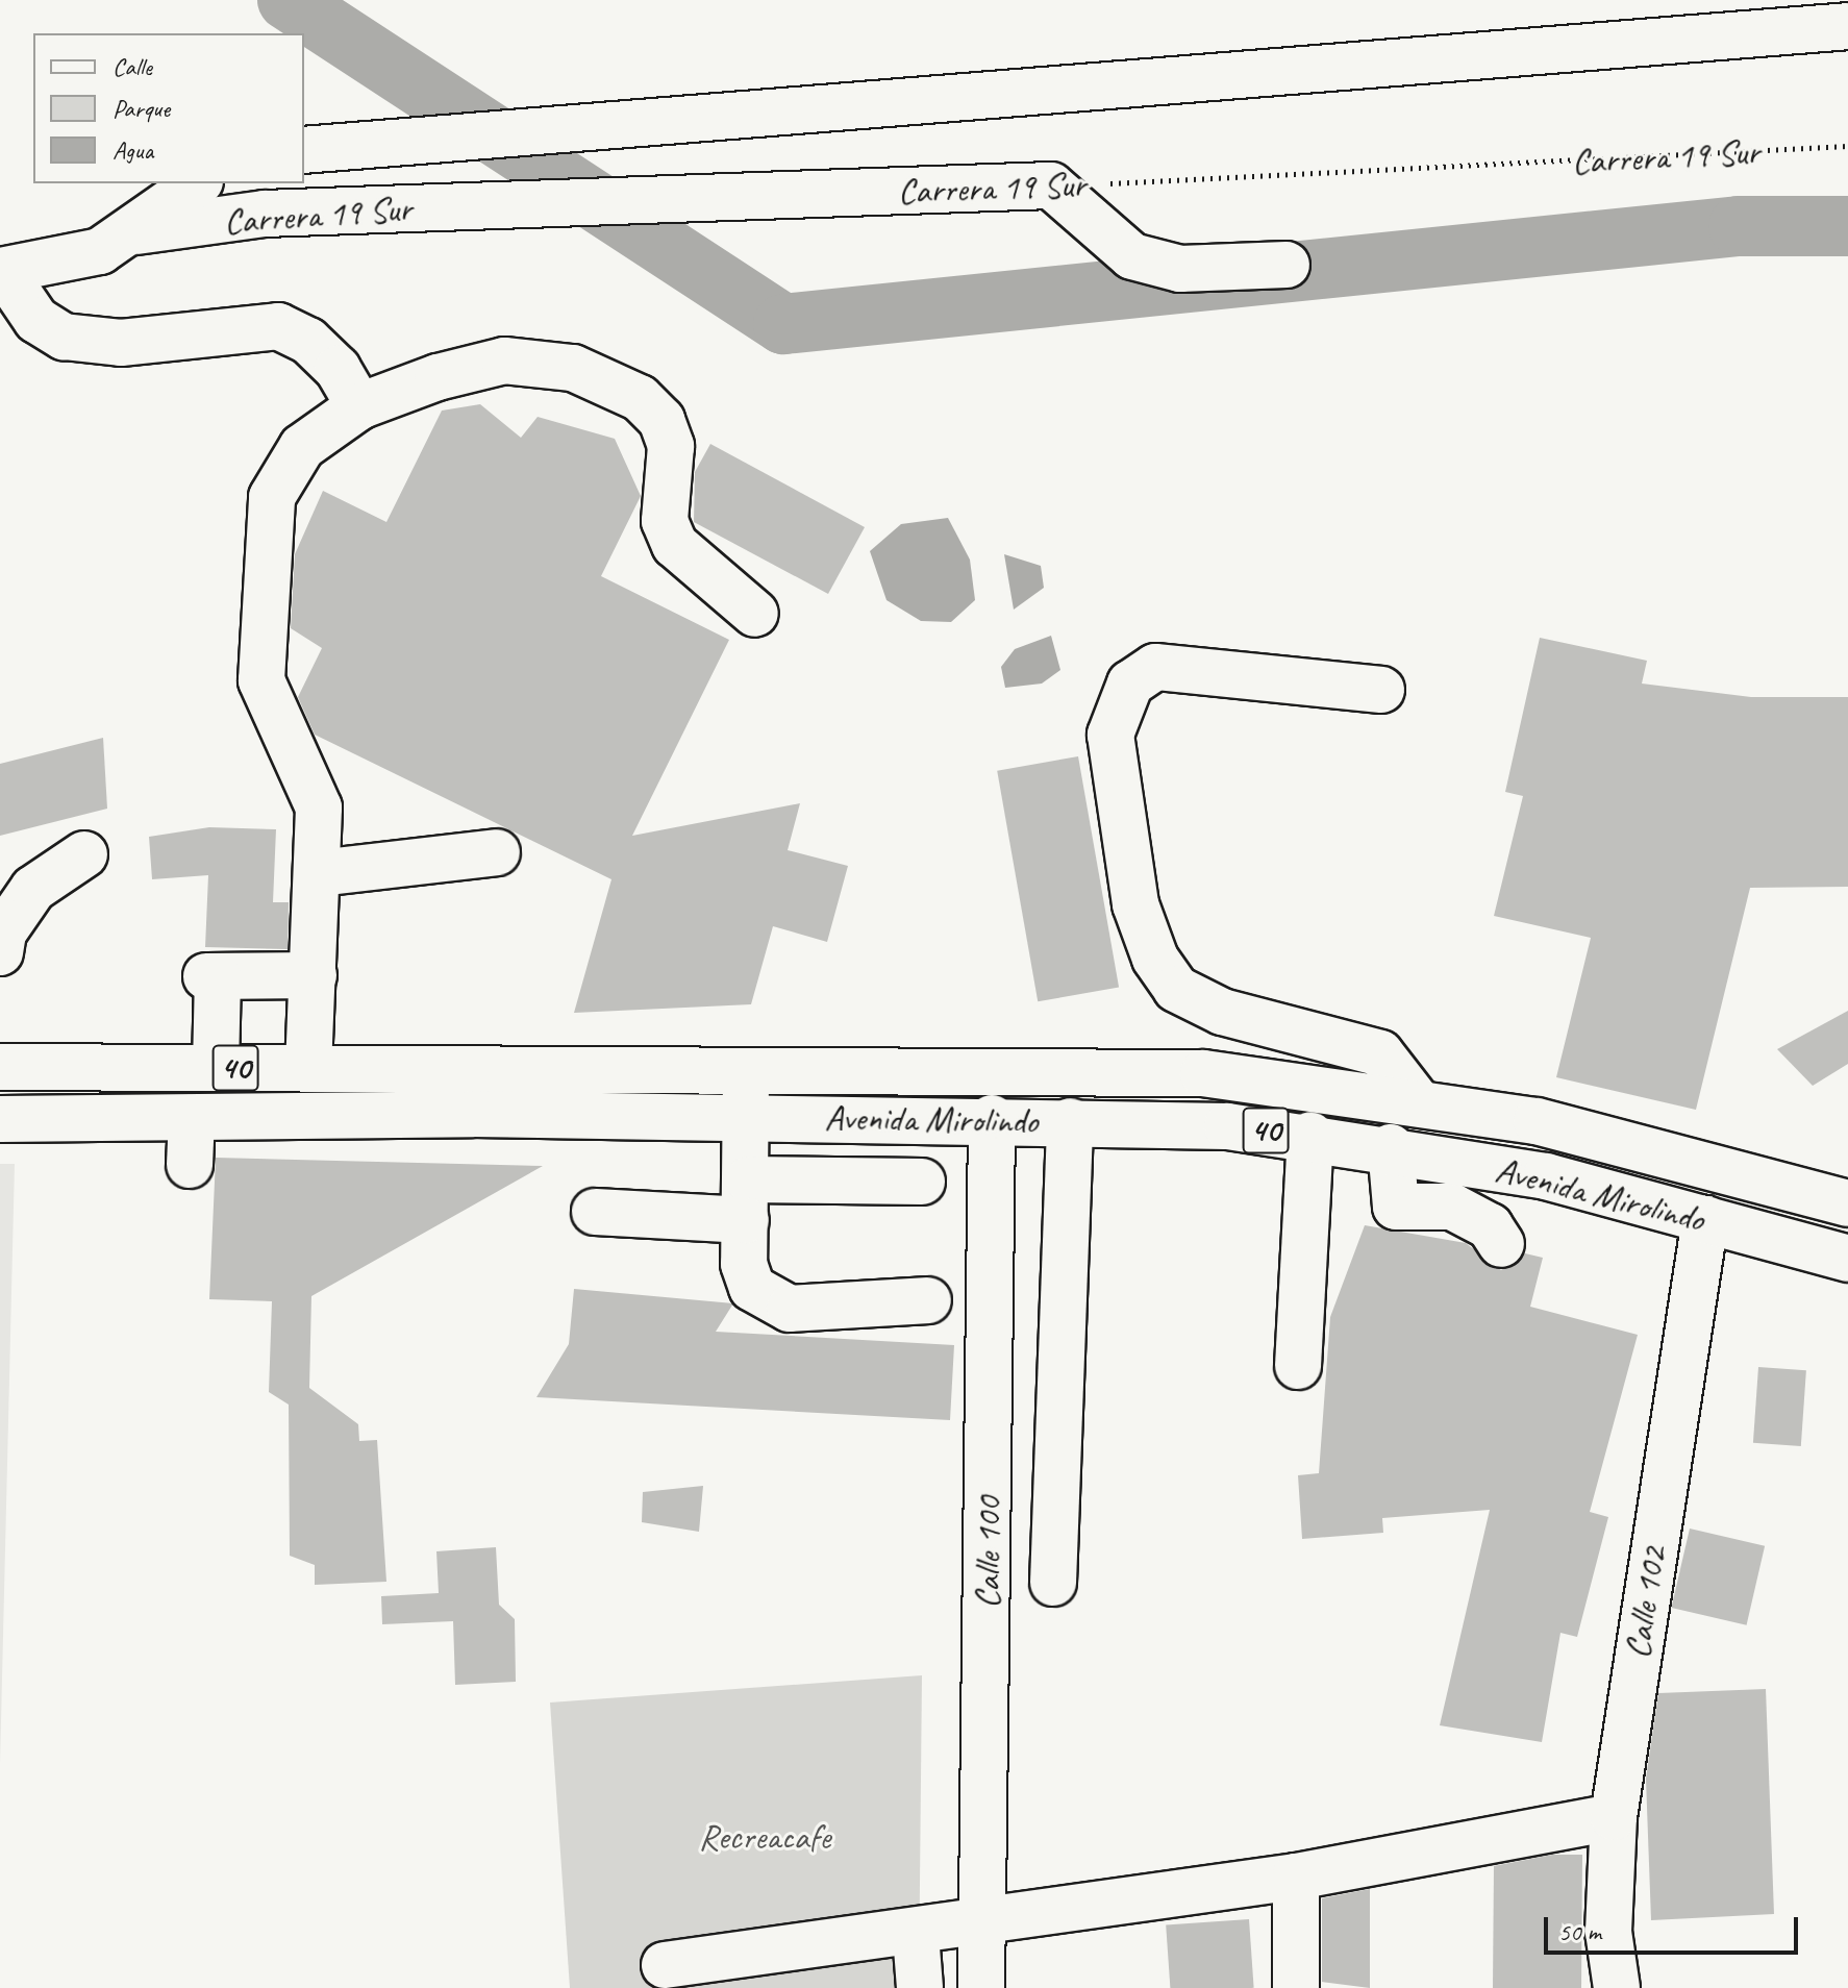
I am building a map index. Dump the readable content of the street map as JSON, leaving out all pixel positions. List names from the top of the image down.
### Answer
{
  "streets": {
    "street": [
      "Carrera 19 Sur",
      "40",
      "Avenida Mirolindo",
      "Calle 100",
      "Calle 102"
    ]
  },
  "crossings": [
    ["40", "Avenida Mirolindo"],
    ["Avenida Mirolindo", "Calle 100"],
    ["Avenida Mirolindo", "Calle 102"]
  ],
  "parks": ["Recreacafe"],
  "legend": ["Calle", "Parque", "Agua"],
  "scale_bar": "50 m"
}
